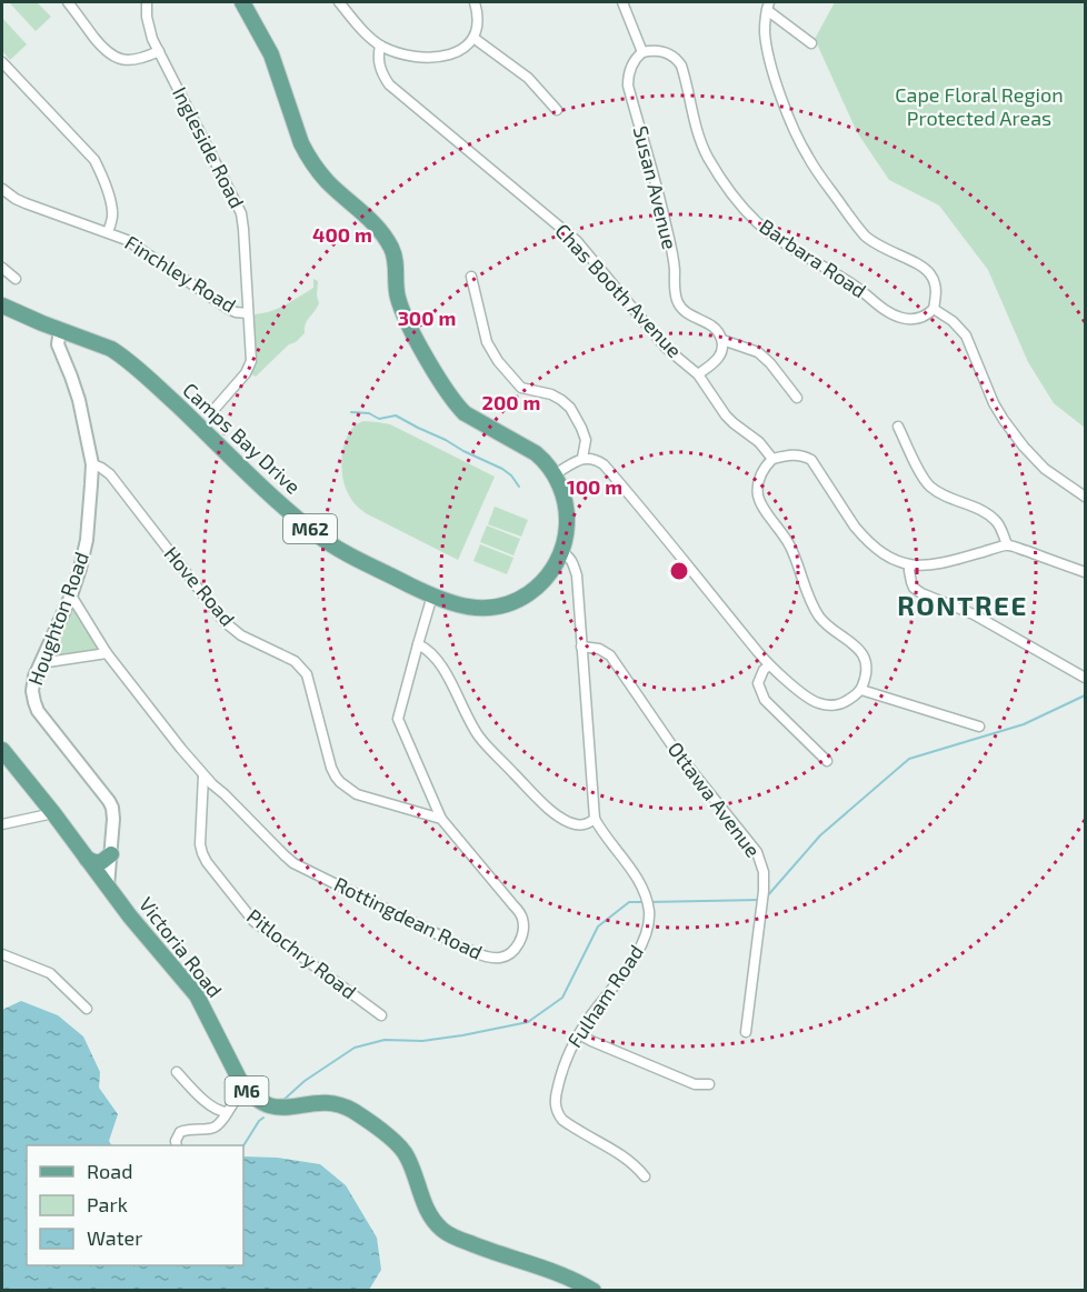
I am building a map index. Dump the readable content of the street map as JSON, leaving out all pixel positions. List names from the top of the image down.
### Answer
{
  "streets": {
    "main road": [
      "Camps Bay Drive",
      "M62",
      "Victoria Road",
      "M6"
    ],
    "street": [
      "Ingleside Road",
      "Susan Avenue",
      "Barbara Road",
      "Finchley Road",
      "Chas Booth Avenue",
      "Hove Road",
      "Houghton Road",
      "Ottawa Avenue",
      "Rottingdean Road",
      "Pitlochry Road",
      "Fulham Road"
    ]
  },
  "crossings": [
    ["Ingleside Road", "Finchley Road"],
    ["Susan Avenue", "Barbara Road"],
    ["Camps Bay Drive", "Houghton Road"],
    ["Camps Bay Drive", "Rottingdean Road"],
    ["Camps Bay Drive", "Fulham Road"],
    ["Hove Road", "Houghton Road"],
    ["Hove Road", "Rottingdean Road"],
    ["Houghton Road", "Rottingdean Road"],
    ["Houghton Road", "Victoria Road"],
    ["Ottawa Avenue", "Fulham Road"],
    ["Rottingdean Road", "Pitlochry Road"],
    ["Victoria Road", "M6"]
  ],
  "districts": ["RONTREE"],
  "parks": ["Cape Floral Region Protected Areas"],
  "legend": ["Road", "Park", "Water"],
  "rings": [
    "400 m",
    "300 m",
    "200 m",
    "100 m"
  ]
}
